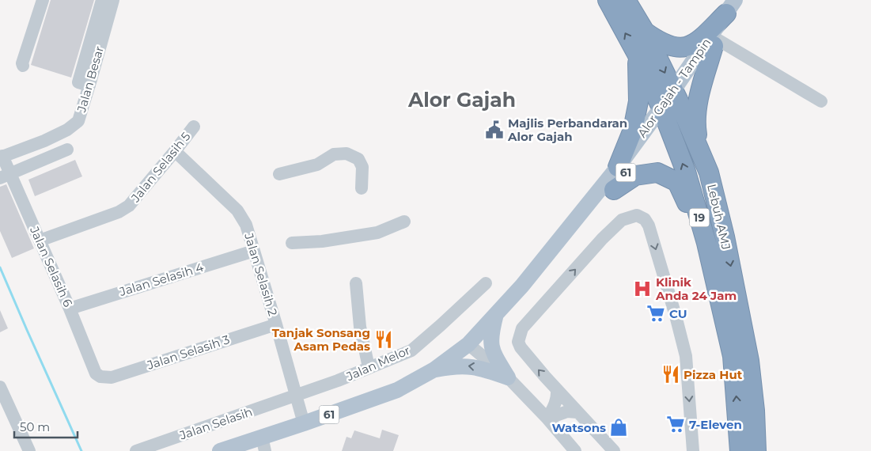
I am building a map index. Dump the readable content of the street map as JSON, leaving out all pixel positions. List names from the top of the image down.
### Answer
{
  "streets": {
    "highway": ["Lebuh AMJ", "19"],
    "main road": ["Alor Gajah - Tampin", "61"],
    "street": [
      "Jalan Besar",
      "Jalan Selasih 5",
      "Jalan Selasih 6",
      "Jalan Selasih 2",
      "Jalan Selasih 4",
      "Jalan Selasih 3",
      "Jalan Melor",
      "Jalan Selasih"
    ]
  },
  "crossings": [
    ["Jalan Besar", "Jalan Selasih 6"],
    ["Alor Gajah - Tampin", "61"],
    ["Alor Gajah - Tampin", "Lebuh AMJ"],
    ["Alor Gajah - Tampin", "Jalan Selasih 2"],
    ["Jalan Selasih 5", "Jalan Selasih 6"],
    ["Jalan Selasih 5", "Jalan Selasih 2"],
    ["Jalan Selasih 6", "Jalan Selasih 4"],
    ["Jalan Selasih 6", "Jalan Selasih 3"],
    ["Jalan Selasih 2", "Jalan Selasih 4"],
    ["Jalan Selasih 2", "Jalan Selasih 3"],
    ["Jalan Selasih 2", "Jalan Melor"],
    ["Jalan Selasih 2", "Jalan Selasih"],
    ["Jalan Melor", "Jalan Selasih"]
  ],
  "districts": ["Alor Gajah"],
  "places": {
    "public building": ["Majlis Perbandaran Alor Gajah"],
    "hospital": ["Klinik Anda 24 Jam"],
    "supermarket": ["CU", "7-Eleven"],
    "restaurant": ["Tanjak Sonsang Asam Pedas", "Pizza Hut"],
    "shop": ["Watsons"]
  },
  "scale_bar": "50 m"
}
